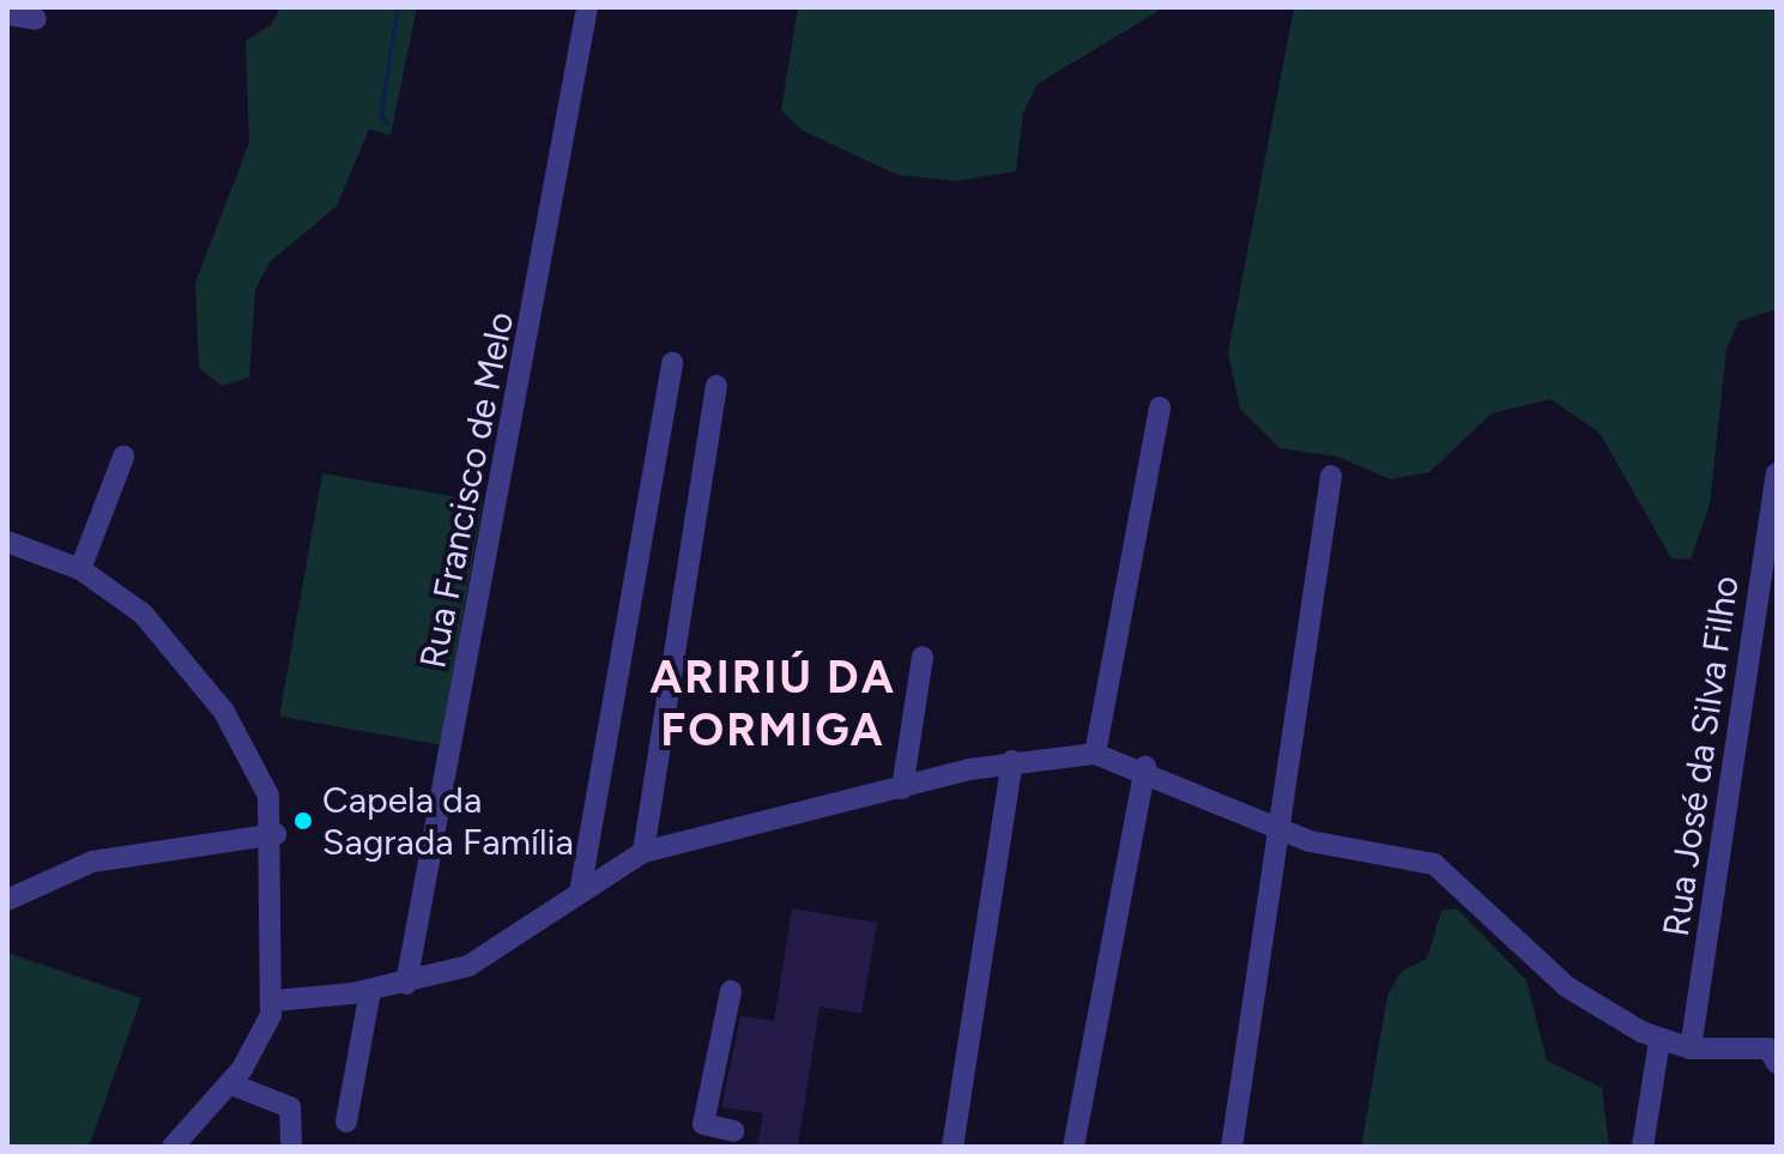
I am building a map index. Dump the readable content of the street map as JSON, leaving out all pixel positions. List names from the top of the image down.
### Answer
{
  "streets": {
    "street": ["Rua Francisco de Melo", "Rua José da Silva Filho"]
  },
  "districts": ["ARIRIÚ DA FORMIGA"],
  "places": ["Capela da Sagrada Família"]
}
